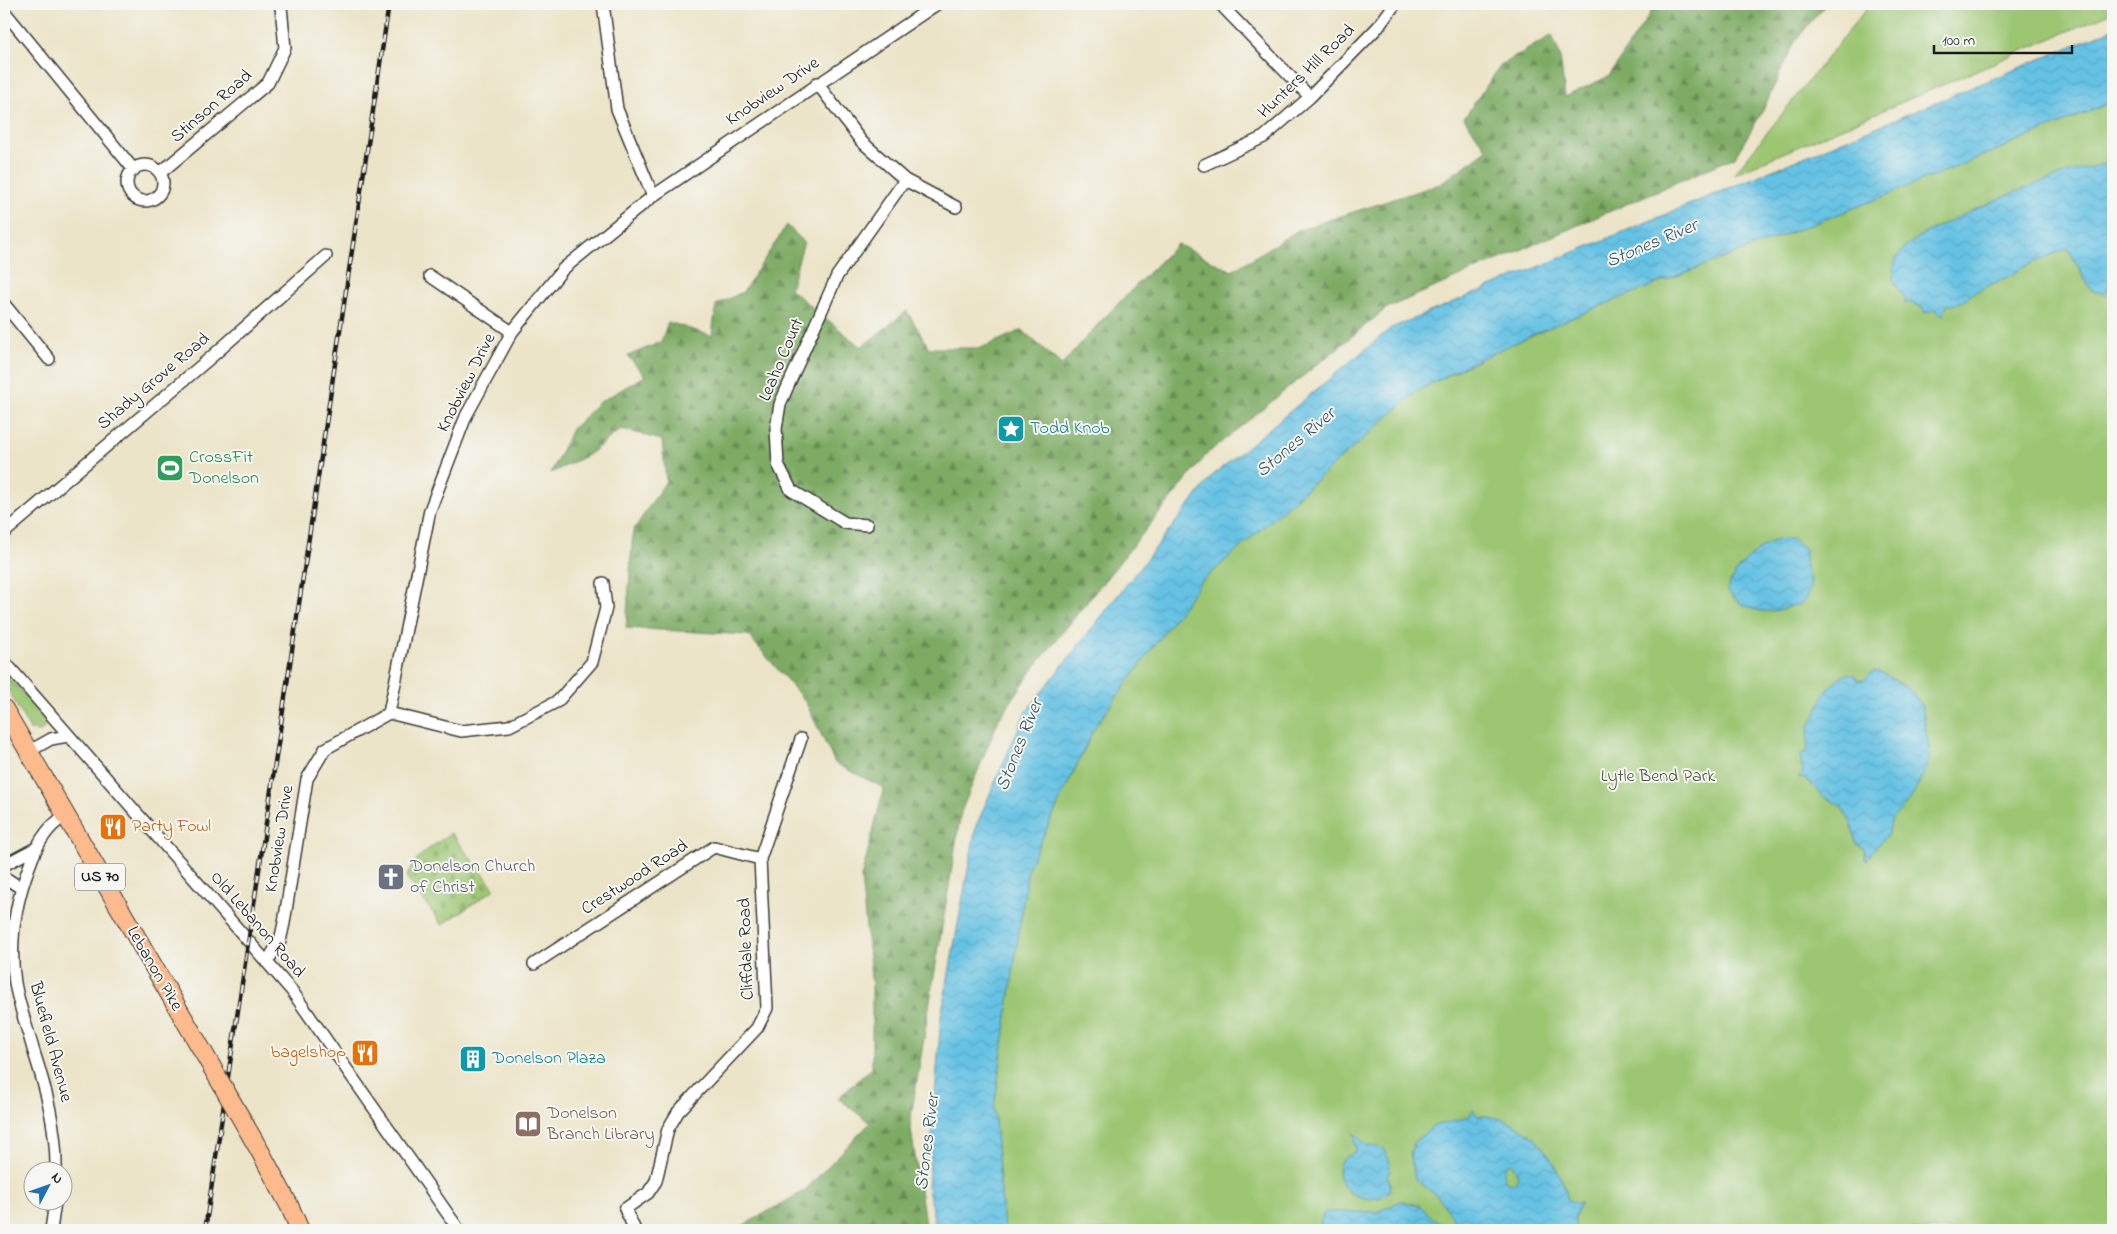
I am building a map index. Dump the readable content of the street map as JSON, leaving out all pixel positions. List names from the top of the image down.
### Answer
{
  "streets": {
    "main road": ["US 70", "Lebanon Pike"],
    "street": [
      "Hunters Hill Road",
      "Knobview Drive",
      "Stinson Road",
      "Leaho Court",
      "Shady Grove Road",
      "Crestwood Road",
      "Old Lebanon Road",
      "Cliffdale Road",
      "Bluefield Avenue"
    ]
  },
  "crossings": [
    ["Knobview Drive", "Old Lebanon Road"],
    ["Crestwood Road", "Cliffdale Road"],
    ["Lebanon Pike", "Bluefield Avenue"]
  ],
  "water": ["Stones River"],
  "parks": ["Lytle Bend Park"],
  "places": {
    "place": ["Todd Knob"],
    "sports": ["CrossFit Donelson"],
    "restaurant": ["Party Fowl", "bagelshop"],
    "church": ["Donelson Church of Christ"],
    "building": ["Donelson Plaza"],
    "library": ["Donelson Branch Library"]
  },
  "scale_bar": "100 m",
  "north": "top right"
}
